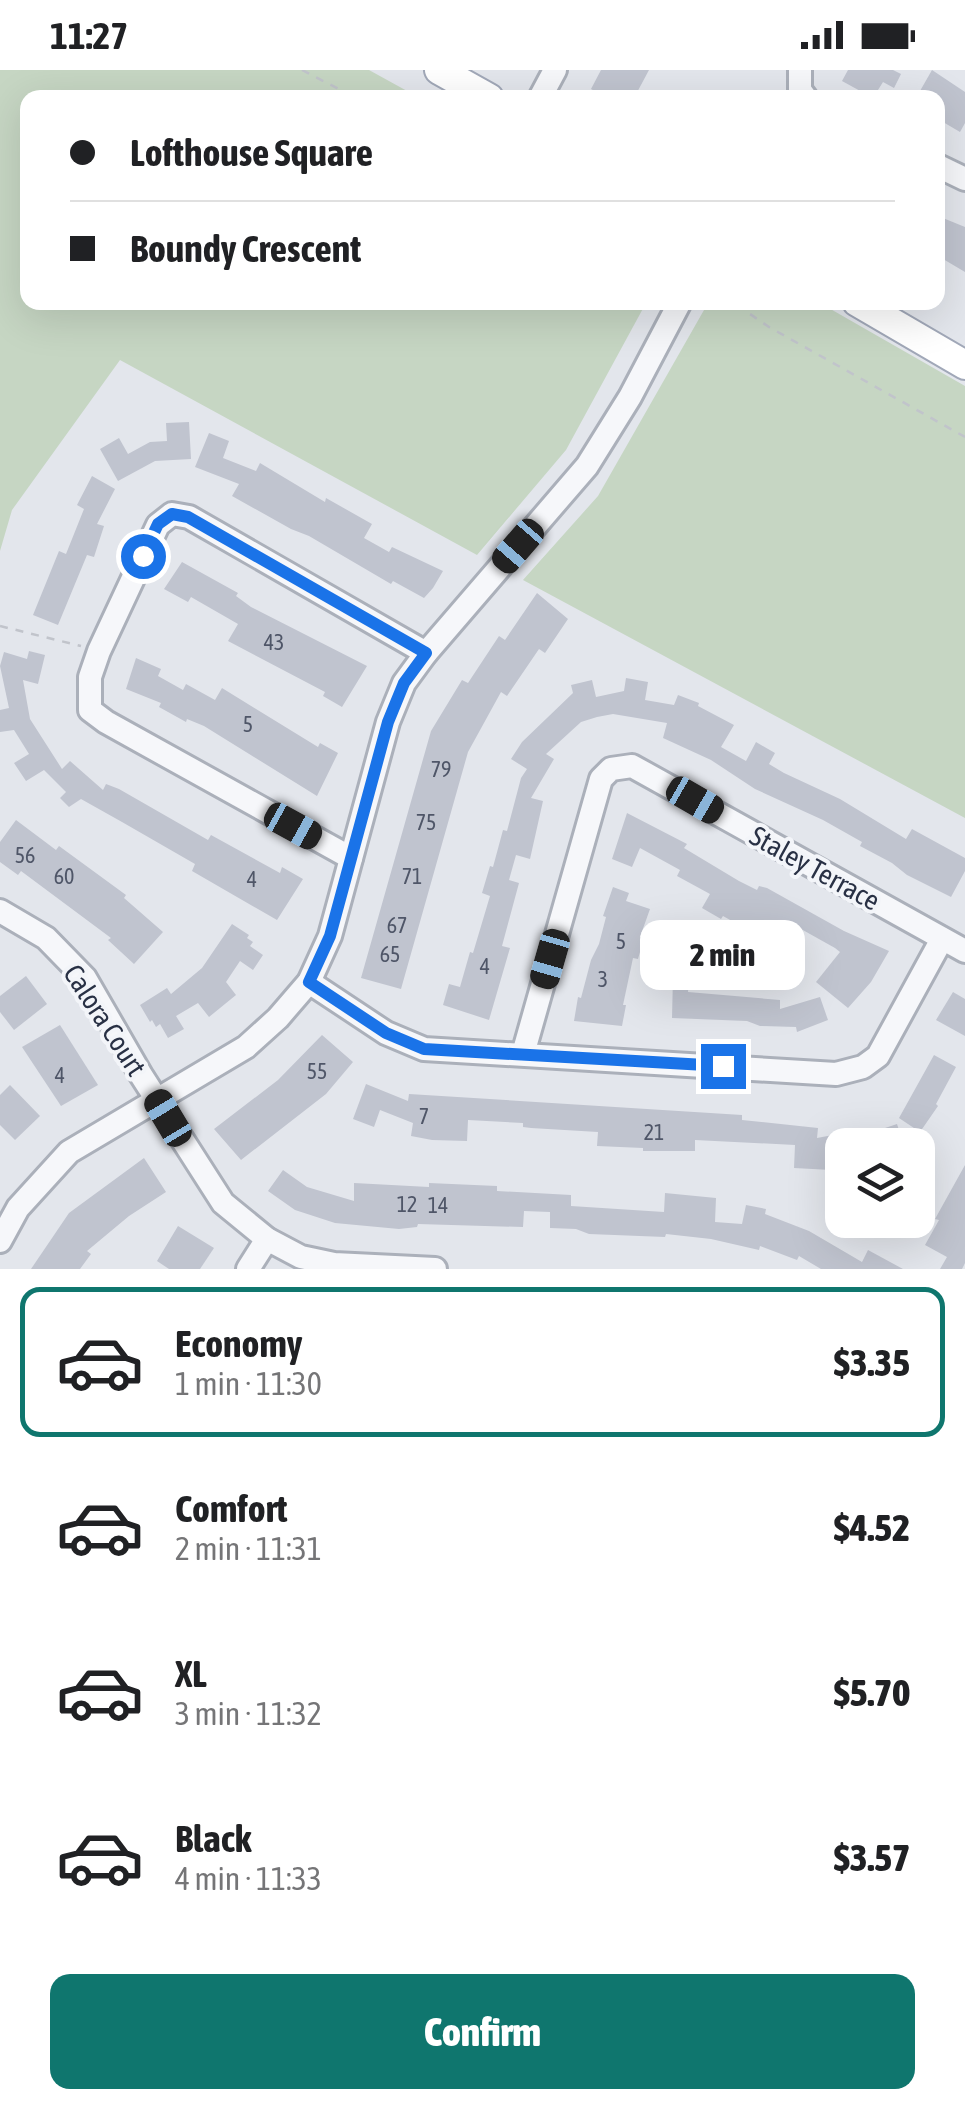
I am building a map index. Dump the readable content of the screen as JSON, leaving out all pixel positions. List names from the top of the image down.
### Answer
{
  "streets": {
    "street": ["Staley Terrace", "Calora Court"]
  },
  "house_numbers": [
    "43",
    "5",
    "79",
    "75",
    "56",
    "60",
    "71",
    "4",
    "67",
    "5",
    "65",
    "4",
    "3",
    "55",
    "4",
    "7",
    "21",
    "12",
    "14"
  ],
  "page": {
    "status": "11:27",
    "banner": ["Lofthouse Square", "Boundy Crescent"],
    "bubble": "2 min",
    "list": [
      {
        "name": "Economy",
        "note": "1 min · 11:30",
        "value": "$3.35"
      },
      {
        "name": "Comfort",
        "note": "2 min · 11:31",
        "value": "$4.52"
      },
      {
        "name": "XL",
        "note": "3 min · 11:32",
        "value": "$5.70"
      },
      {
        "name": "Black",
        "note": "4 min · 11:33",
        "value": "$3.57"
      }
    ],
    "buttons": "Confirm"
  }
}
